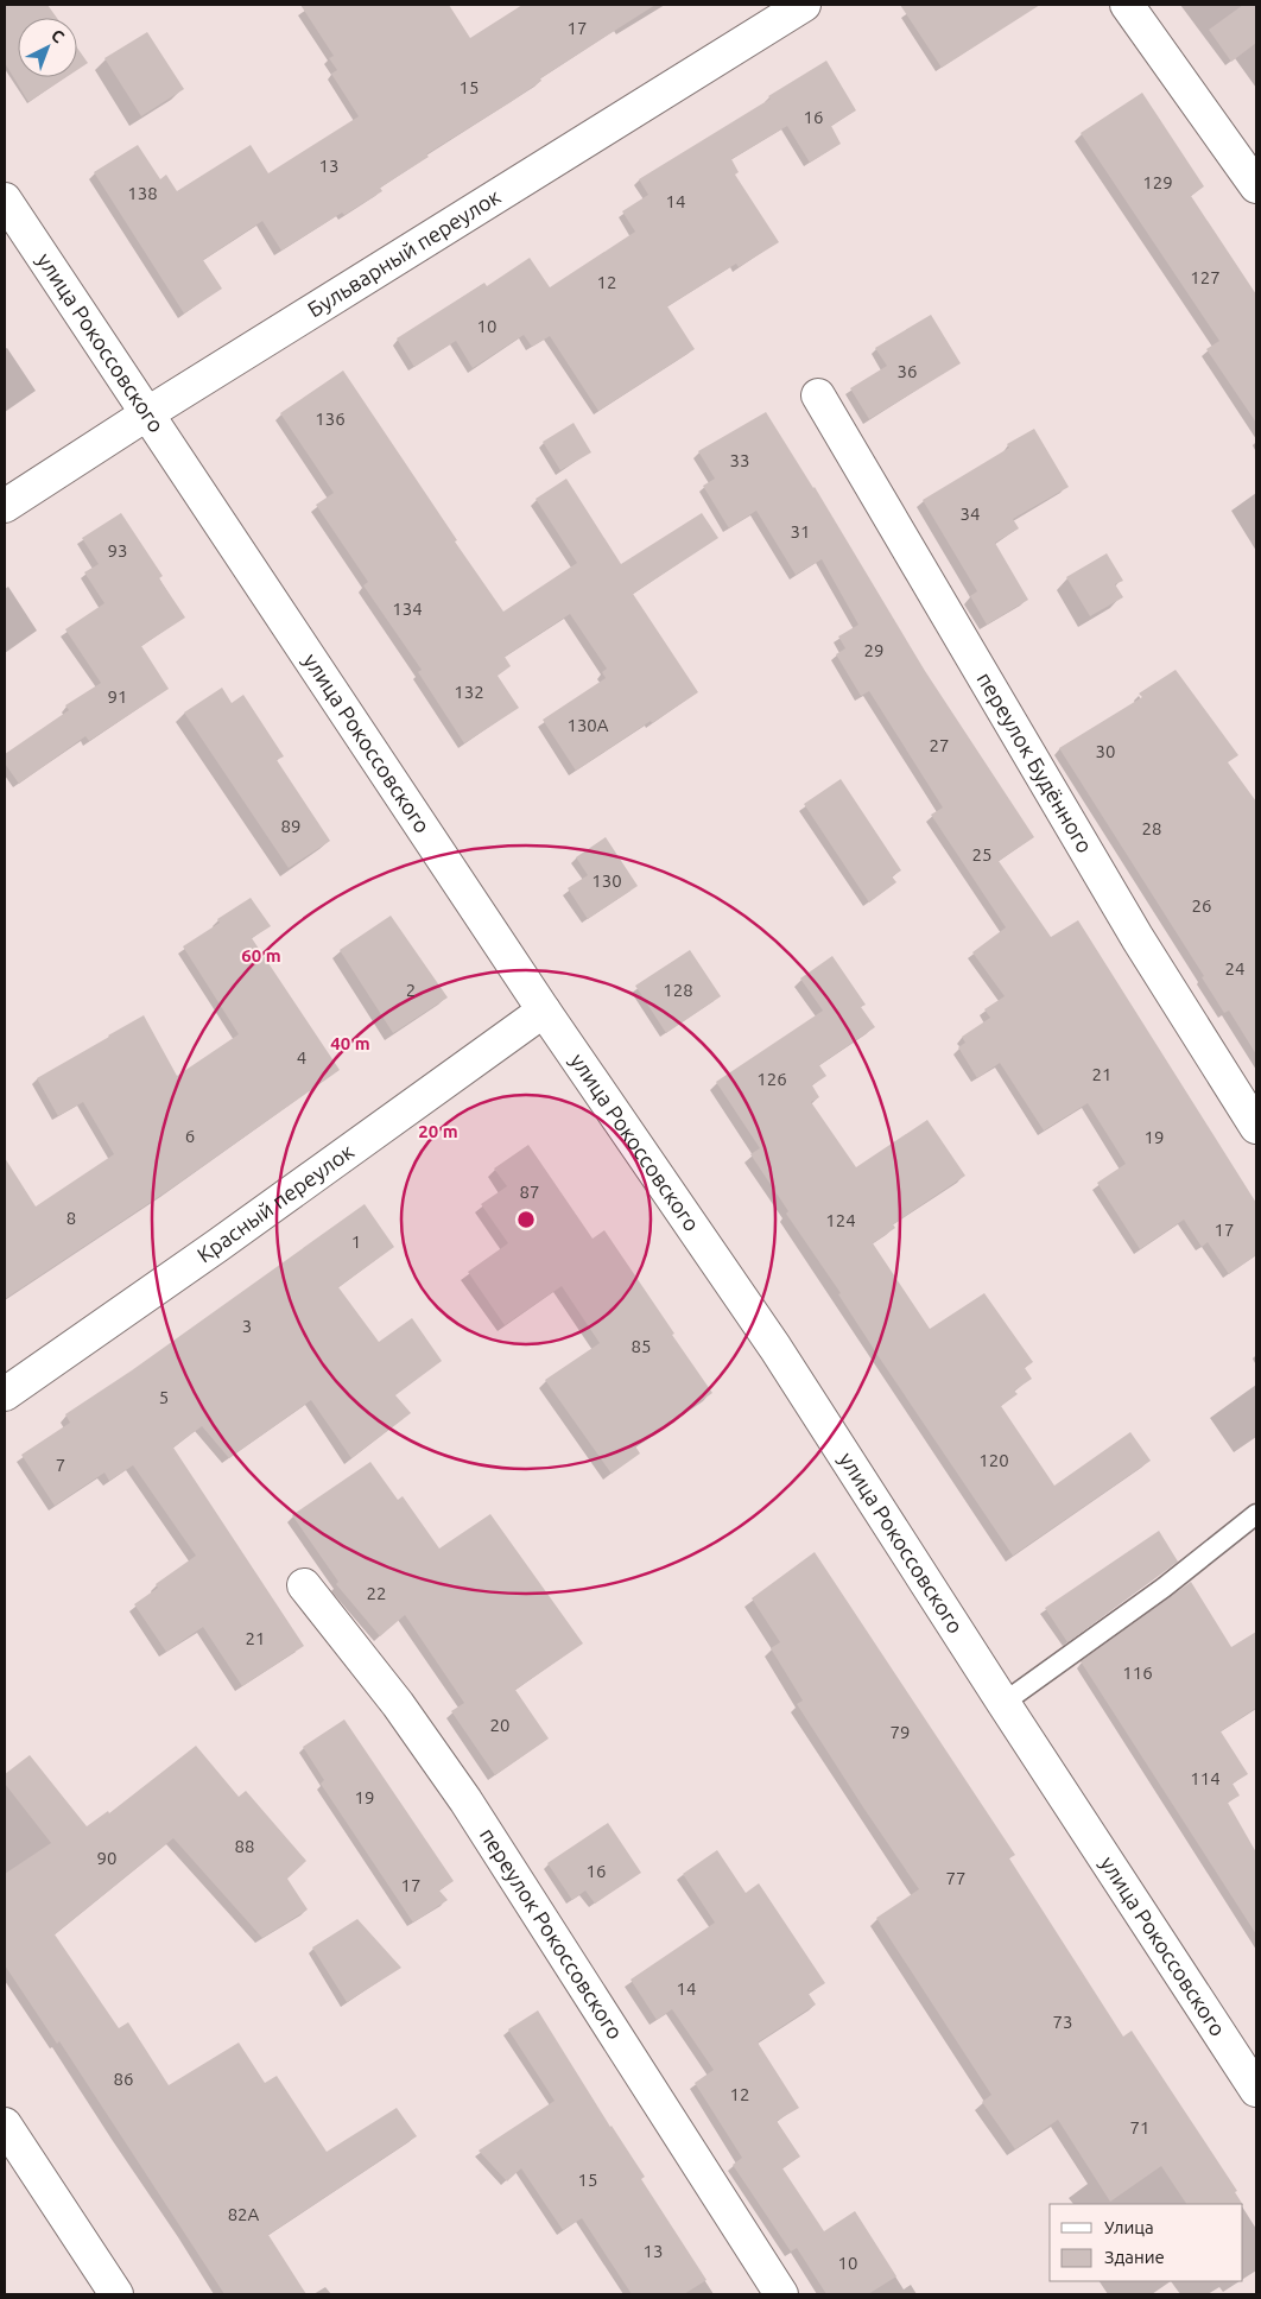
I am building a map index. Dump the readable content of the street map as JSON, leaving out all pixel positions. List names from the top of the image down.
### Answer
{
  "streets": {
    "street": [
      "Бульварный переулок",
      "улица Рокоссовского",
      "переулок Будённого",
      "Красный переулок",
      "переулок Рокоссовского"
    ]
  },
  "crossings": [
    ["Бульварный переулок", "улица Рокоссовского"],
    ["улица Рокоссовского", "Красный переулок"]
  ],
  "house_numbers": [
    "17",
    "15",
    "16",
    "13",
    "129",
    "138",
    "14",
    "127",
    "12",
    "10",
    "36",
    "136",
    "33",
    "34",
    "31",
    "93",
    "134",
    "29",
    "132",
    "91",
    "130А",
    "27",
    "30",
    "89",
    "28",
    "25",
    "130",
    "26",
    "24",
    "2",
    "128",
    "4",
    "21",
    "126",
    "6",
    "19",
    "87",
    "8",
    "124",
    "17",
    "1",
    "3",
    "85",
    "5",
    "120",
    "7",
    "22",
    "21",
    "116",
    "20",
    "79",
    "114",
    "19",
    "88",
    "90",
    "16",
    "77",
    "17",
    "14",
    "73",
    "86",
    "12",
    "71",
    "15",
    "82А",
    "13",
    "10"
  ],
  "legend": ["Улица", "Здание"],
  "north": "top right",
  "rings": ["60 m", "40 m", "20 m"]
}
